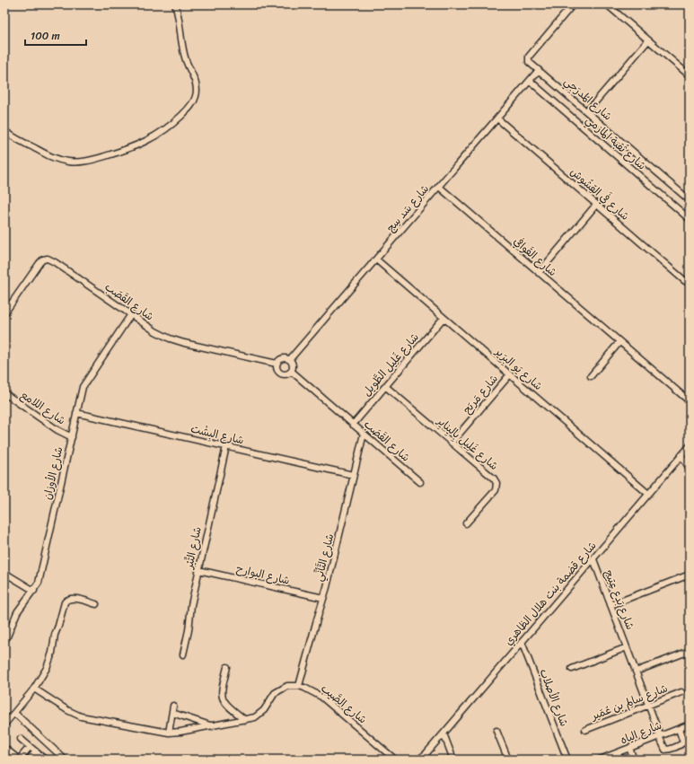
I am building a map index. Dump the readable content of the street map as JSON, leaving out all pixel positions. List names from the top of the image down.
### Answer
{
  "streets": {
    "street": [
      "شارع المُدرَجِي",
      "شارع ثُقبة المازمي",
      "شارع فَي القِشُوش",
      "شارع سَد سِج",
      "شارع القَوافِي",
      "شارع القَصَب",
      "شارع غَلِيل الطَّويل",
      "شارع يَو البِرَير",
      "شارع مَربَح",
      "شارع اللامع",
      "شارع البِشْت",
      "شارع غَلِيل بِاليِنايِر",
      "شارع الأوزان",
      "شارع التِّبْر",
      "شارع التَّأنِّي",
      "شارع البوارح",
      "شارع قضمة بنت هلال الظاهري",
      "شارع بَدع عِتِيج",
      "شارع الأصلاب",
      "شارع سالِم بن عُمَير",
      "شارع الصَّيب",
      "شارع الياه"
    ]
  },
  "crossings": [
    ["شارع المُدرَجِي", "شارع سَد سِج"],
    ["شارع ثُقبة المازمي", "شارع سَد سِج"],
    ["شارع فَي القِشُوش", "شارع سَد سِج"],
    ["شارع سَد سِج", "شارع القَوافِي"],
    ["شارع سَد سِج", "شارع القَصَب"],
    ["شارع سَد سِج", "شارع يَو البِرَير"],
    ["شارع القَصَب", "شارع غَلِيل الطَّويل"],
    ["شارع القَصَب", "شارع الأوزان"],
    ["شارع القَصَب", "شارع التَّأنِّي"],
    ["شارع غَلِيل الطَّويل", "شارع يَو البِرَير"],
    ["شارع غَلِيل الطَّويل", "شارع غَلِيل بِاليِنايِر"],
    ["شارع يَو البِرَير", "شارع مَربَح"],
    ["شارع يَو البِرَير", "شارع قضمة بنت هلال الظاهري"],
    ["شارع مَربَح", "شارع غَلِيل بِاليِنايِر"],
    ["شارع اللامع", "شارع الأوزان"],
    ["شارع البِشْت", "شارع الأوزان"],
    ["شارع البِشْت", "شارع التِّبْر"],
    ["شارع البِشْت", "شارع التَّأنِّي"],
    ["شارع التِّبْر", "شارع البوارح"],
    ["شارع التَّأنِّي", "شارع البوارح"],
    ["شارع التَّأنِّي", "شارع الصَّيب"],
    ["شارع قضمة بنت هلال الظاهري", "شارع بَدع عِتِيج"],
    ["شارع قضمة بنت هلال الظاهري", "شارع الأصلاب"],
    ["شارع بَدع عِتِيج", "شارع سالِم بن عُمَير"],
    ["شارع بَدع عِتِيج", "شارع الياه"]
  ],
  "scale_bar": "100 m"
}
